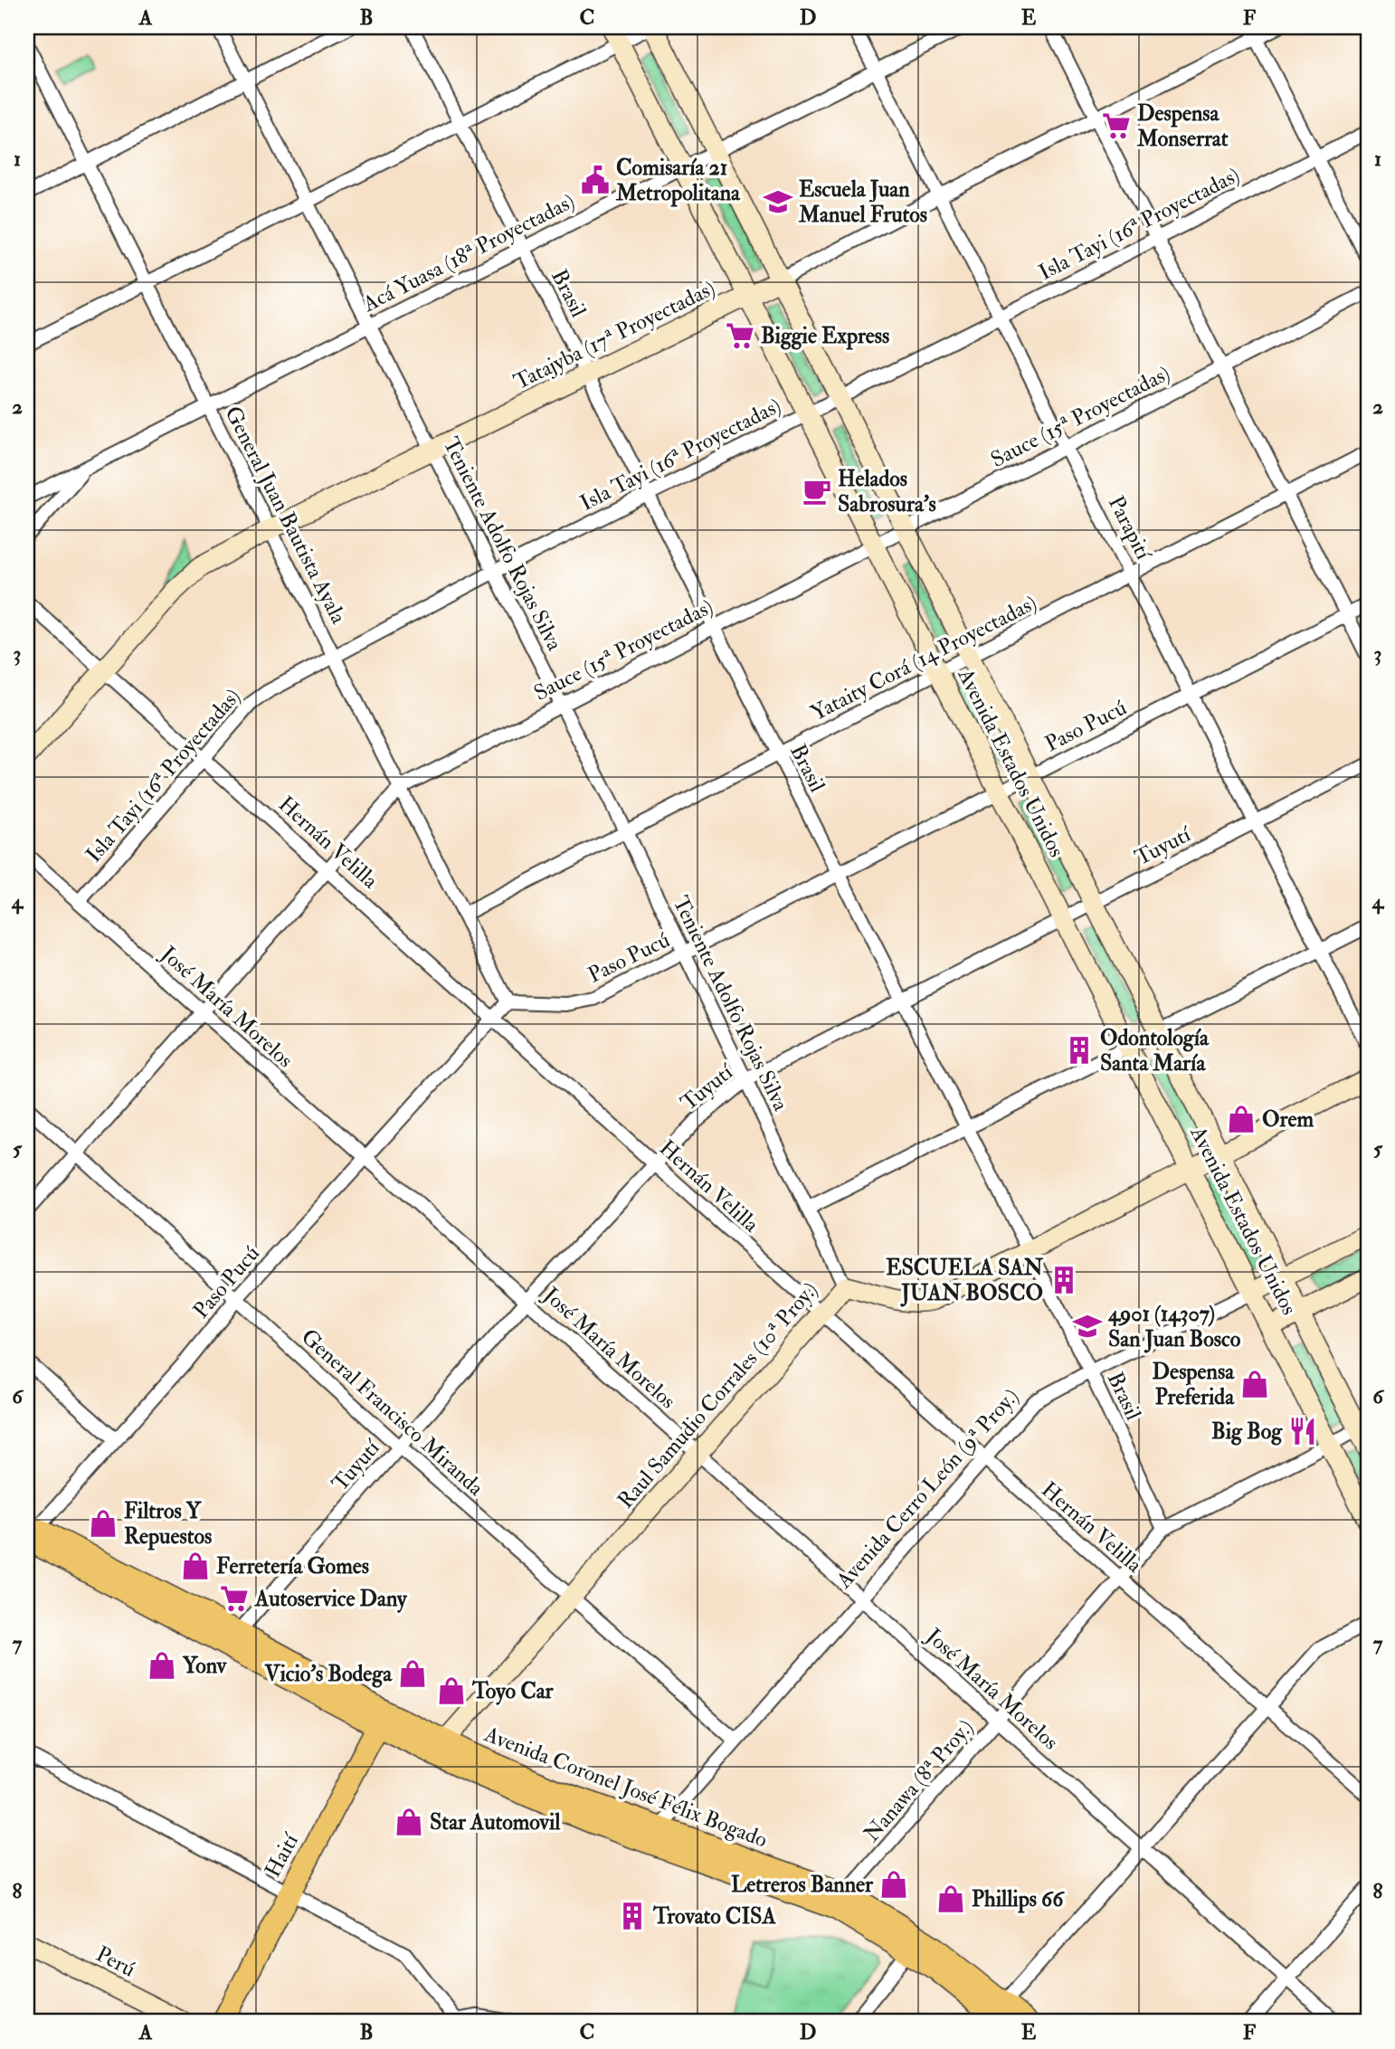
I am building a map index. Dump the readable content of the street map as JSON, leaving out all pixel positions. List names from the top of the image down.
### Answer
{
  "streets": {
    "main road": [
      "Tatajyba (17ª Proyectadas)",
      "Avenida Estados Unidos",
      "Raul Samudio Corrales (10ª Proy.)",
      "Avenida Cerro León (9ª Proy.)",
      "Avenida Coronel José Félix Bogado",
      "Haití",
      "Perú"
    ],
    "street": [
      "Isla Tayi (16ª Proyectadas)",
      "Acá Yuasa (18ª Proyectadas)",
      "Brasil",
      "Sauce (15ª Proyectadas)",
      "General Juan Bautista Ayala",
      "Parapití",
      "Teniente Adolfo Rojas Silva",
      "Yataity Corá (14 Proyectadas)",
      "Paso Pucú",
      "Hernán Velilla",
      "Tuyutí",
      "José María Morelos",
      "General Francisco Miranda",
      "Nanawa (8ª Proy.)"
    ]
  },
  "crossings": [
    ["Isla Tayi (16ª Proyectadas)", "Brasil"],
    ["Isla Tayi (16ª Proyectadas)", "General Juan Bautista Ayala"],
    ["Isla Tayi (16ª Proyectadas)", "Parapití"],
    ["Isla Tayi (16ª Proyectadas)", "Teniente Adolfo Rojas Silva"],
    ["Isla Tayi (16ª Proyectadas)", "Avenida Estados Unidos"],
    ["Isla Tayi (16ª Proyectadas)", "Hernán Velilla"],
    ["Isla Tayi (16ª Proyectadas)", "José María Morelos"],
    ["Acá Yuasa (18ª Proyectadas)", "Brasil"],
    ["Acá Yuasa (18ª Proyectadas)", "General Juan Bautista Ayala"],
    ["Acá Yuasa (18ª Proyectadas)", "Parapití"],
    ["Acá Yuasa (18ª Proyectadas)", "Teniente Adolfo Rojas Silva"],
    ["Acá Yuasa (18ª Proyectadas)", "Avenida Estados Unidos"],
    ["Brasil", "Tatajyba (17ª Proyectadas)"],
    ["Brasil", "Sauce (15ª Proyectadas)"],
    ["Brasil", "Yataity Corá (14 Proyectadas)"],
    ["Brasil", "Paso Pucú"],
    ["Brasil", "Tuyutí"],
    ["Brasil", "Raul Samudio Corrales (10ª Proy.)"],
    ["Brasil", "Avenida Cerro León (9ª Proy.)"],
    ["Brasil", "Nanawa (8ª Proy.)"],
    ["Tatajyba (17ª Proyectadas)", "General Juan Bautista Ayala"],
    ["Tatajyba (17ª Proyectadas)", "Parapití"],
    ["Tatajyba (17ª Proyectadas)", "Teniente Adolfo Rojas Silva"],
    ["Tatajyba (17ª Proyectadas)", "Avenida Estados Unidos"],
    ["Tatajyba (17ª Proyectadas)", "Hernán Velilla"],
    ["Sauce (15ª Proyectadas)", "General Juan Bautista Ayala"],
    ["Sauce (15ª Proyectadas)", "Parapití"],
    ["Sauce (15ª Proyectadas)", "Teniente Adolfo Rojas Silva"],
    ["Sauce (15ª Proyectadas)", "Avenida Estados Unidos"],
    ["Sauce (15ª Proyectadas)", "Hernán Velilla"],
    ["Sauce (15ª Proyectadas)", "José María Morelos"],
    ["Sauce (15ª Proyectadas)", "General Francisco Miranda"],
    ["General Juan Bautista Ayala", "Yataity Corá (14 Proyectadas)"],
    ["General Juan Bautista Ayala", "Paso Pucú"],
    ["Parapití", "Yataity Corá (14 Proyectadas)"],
    ["Parapití", "Paso Pucú"],
    ["Parapití", "Tuyutí"],
    ["Teniente Adolfo Rojas Silva", "Yataity Corá (14 Proyectadas)"],
    ["Teniente Adolfo Rojas Silva", "Paso Pucú"],
    ["Teniente Adolfo Rojas Silva", "Tuyutí"],
    ["Teniente Adolfo Rojas Silva", "Raul Samudio Corrales (10ª Proy.)"],
    ["Yataity Corá (14 Proyectadas)", "Avenida Estados Unidos"],
    ["Paso Pucú", "Avenida Estados Unidos"],
    ["Paso Pucú", "Hernán Velilla"],
    ["Paso Pucú", "José María Morelos"],
    ["Paso Pucú", "General Francisco Miranda"],
    ["Paso Pucú", "Avenida Coronel José Félix Bogado"],
    ["Avenida Estados Unidos", "Tuyutí"],
    ["Avenida Estados Unidos", "Raul Samudio Corrales (10ª Proy.)"],
    ["Avenida Estados Unidos", "Avenida Cerro León (9ª Proy.)"],
    ["Avenida Estados Unidos", "Nanawa (8ª Proy.)"],
    ["Hernán Velilla", "Tuyutí"],
    ["Hernán Velilla", "Raul Samudio Corrales (10ª Proy.)"],
    ["Hernán Velilla", "Avenida Cerro León (9ª Proy.)"],
    ["Hernán Velilla", "Nanawa (8ª Proy.)"],
    ["Tuyutí", "José María Morelos"],
    ["Tuyutí", "General Francisco Miranda"],
    ["Tuyutí", "Avenida Coronel José Félix Bogado"],
    ["José María Morelos", "Raul Samudio Corrales (10ª Proy.)"],
    ["José María Morelos", "Avenida Cerro León (9ª Proy.)"],
    ["José María Morelos", "Nanawa (8ª Proy.)"],
    ["Raul Samudio Corrales (10ª Proy.)", "General Francisco Miranda"],
    ["Raul Samudio Corrales (10ª Proy.)", "Avenida Coronel José Félix Bogado"],
    ["General Francisco Miranda", "Avenida Cerro León (9ª Proy.)"],
    ["Avenida Cerro León (9ª Proy.)", "Avenida Coronel José Félix Bogado"],
    ["Nanawa (8ª Proy.)", "Avenida Coronel José Félix Bogado"],
    ["Avenida Coronel José Félix Bogado", "Haití"]
  ],
  "places": {
    "supermarket": ["Despensa Monserrat", "Biggie Express", "Autoservice Dany"],
    "public building": ["Comisaría 21 Metropolitana"],
    "school or university": ["Escuela Juan Manuel Frutos", "4901 (14307) San Juan Bosco"],
    "cafe": ["Helados Sabrosura's"],
    "building": ["Odontología Santa María", "ESCUELA SAN JUAN BOSCO", "Trovato CISA"],
    "shop": [
      "Orem",
      "Despensa Preferida",
      "Filtros Y Repuestos",
      "Ferretería Gomes",
      "Yonv",
      "Vicio's Bodega",
      "Toyo Car",
      "Star Automovil",
      "Letreros Banner",
      "Phillips 66"
    ],
    "restaurant": ["Big Bog"]
  },
  "grid": {
    "columns": [
      "A",
      "B",
      "C",
      "D",
      "E",
      "F"
    ],
    "rows": [
      "1",
      "2",
      "3",
      "4",
      "5",
      "6",
      "7",
      "8"
    ]
  }
}
